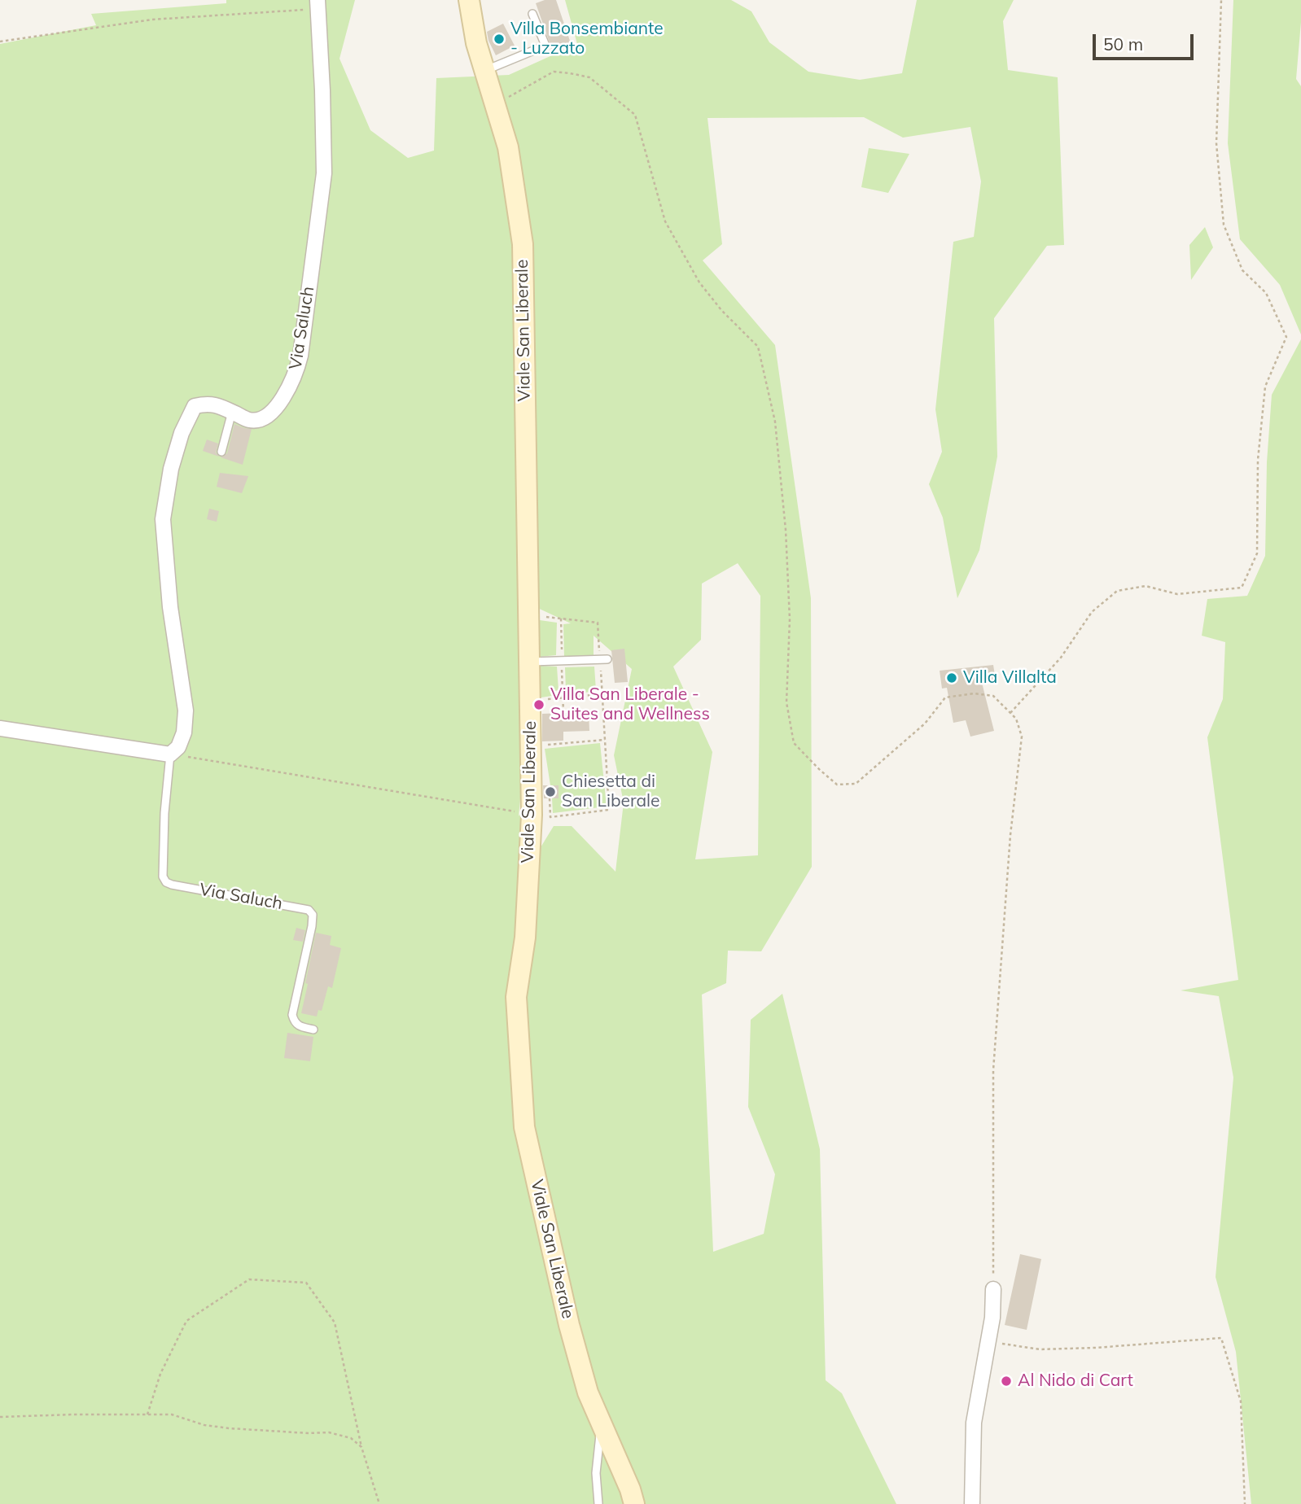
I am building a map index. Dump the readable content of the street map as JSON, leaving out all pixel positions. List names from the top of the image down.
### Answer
{
  "streets": {
    "street": ["Via Saluch", "Viale San Liberale"]
  },
  "places": [
    "Villa Bonsembiante - Luzzato",
    "Villa Villalta",
    "Villa San Liberale - Suites and Wellness",
    "Chiesetta di San Liberale",
    "Al Nido di Cart"
  ],
  "scale_bar": "50 m"
}
